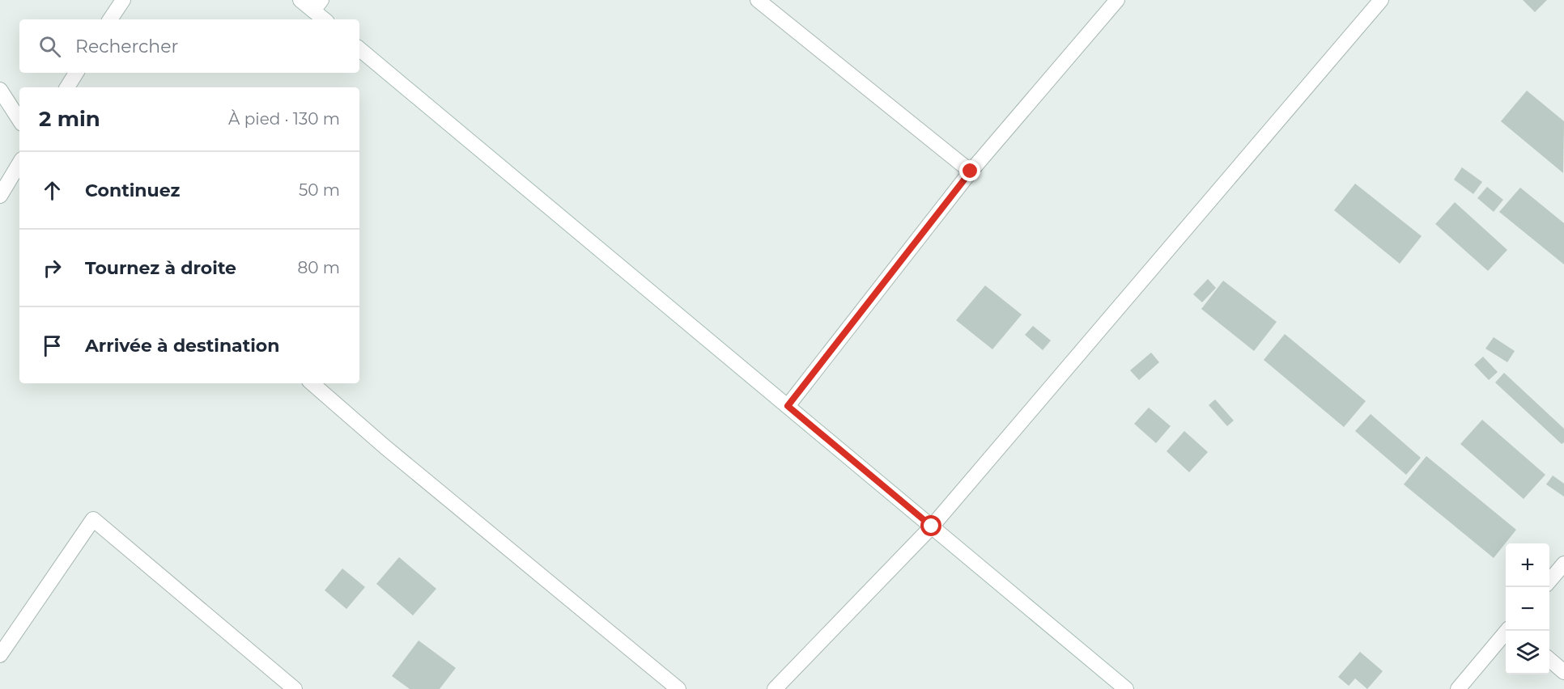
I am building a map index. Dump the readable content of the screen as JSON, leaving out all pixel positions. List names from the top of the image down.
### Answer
{
  "page": {
    "search": "Rechercher",
    "heading": ["2 min", "À pied · 130 m"],
    "list": [
      ["Continuez", "50 m"],
      ["Tournez à droite", "80 m"],
      "Arrivée à destination"
    ],
    "map_buttons": ["+", "−"]
  }
}
